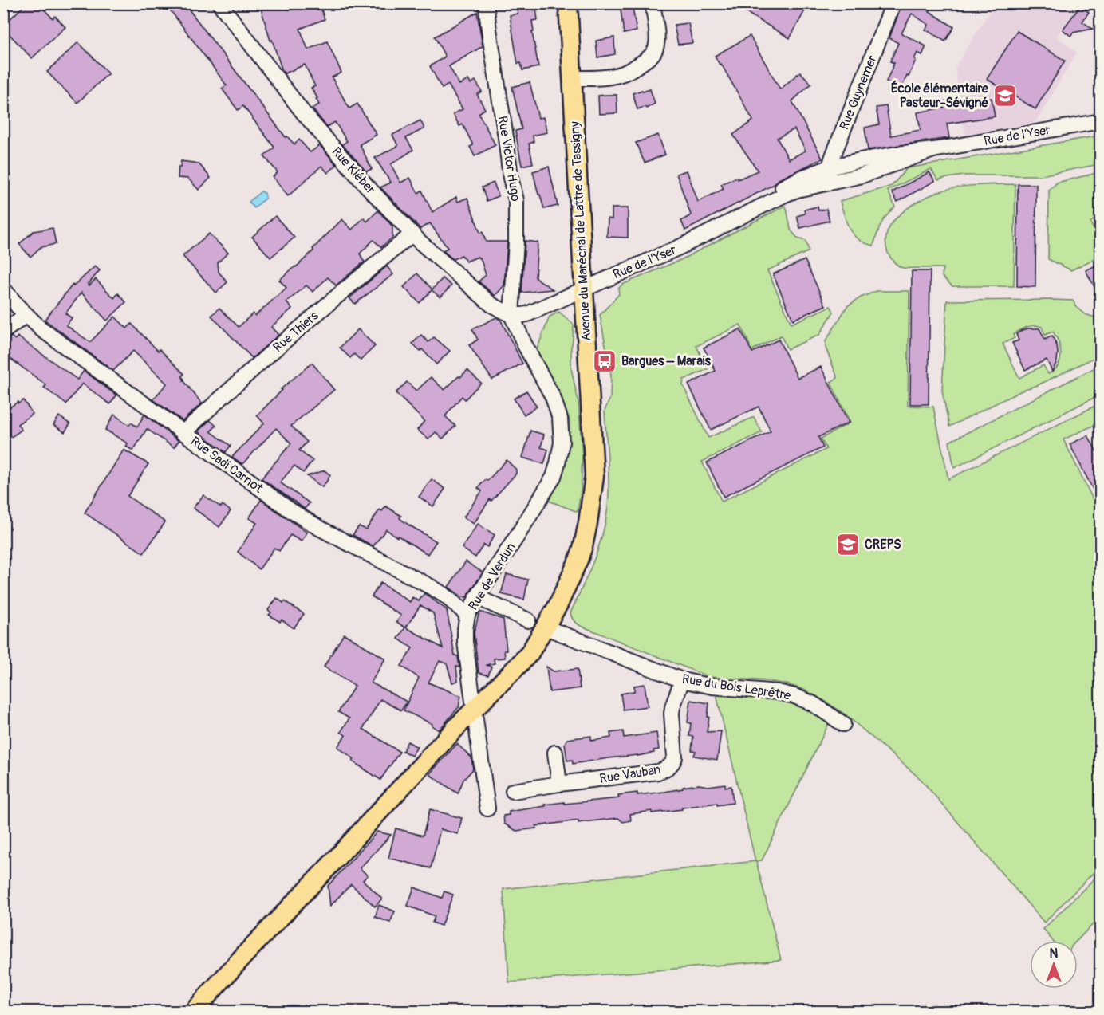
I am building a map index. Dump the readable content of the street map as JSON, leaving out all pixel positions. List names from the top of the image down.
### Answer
{
  "streets": {
    "main road": ["Avenue du Maréchal de Lattre de Tassigny"],
    "street": [
      "Rue Guynemer",
      "Rue de l'Yser",
      "Rue Victor Hugo",
      "Rue Kléber",
      "Rue Thiers",
      "Rue Sadi Carnot",
      "Rue de Verdun",
      "Rue du Bois Leprêtre",
      "Rue Vauban"
    ]
  },
  "crossings": [
    ["Rue Guynemer", "Rue de l'Yser"],
    ["Rue de l'Yser", "Rue Victor Hugo"],
    ["Rue de l'Yser", "Rue Kléber"],
    ["Rue de l'Yser", "Avenue du Maréchal de Lattre de Tassigny"],
    ["Rue de l'Yser", "Rue de Verdun"],
    ["Rue Victor Hugo", "Rue Kléber"],
    ["Rue Victor Hugo", "Rue de Verdun"],
    ["Rue Kléber", "Rue Thiers"],
    ["Rue Kléber", "Rue de Verdun"],
    ["Avenue du Maréchal de Lattre de Tassigny", "Rue de Verdun"],
    ["Avenue du Maréchal de Lattre de Tassigny", "Rue du Bois Leprêtre"],
    ["Rue Thiers", "Rue Sadi Carnot"],
    ["Rue Sadi Carnot", "Rue de Verdun"],
    ["Rue du Bois Leprêtre", "Rue Vauban"]
  ],
  "places": {
    "school or university": ["École élémentaire Pasteur-Sévigné", "CREPS"],
    "bus stop": ["Bargues – Marais"]
  },
  "north": "top"
}
